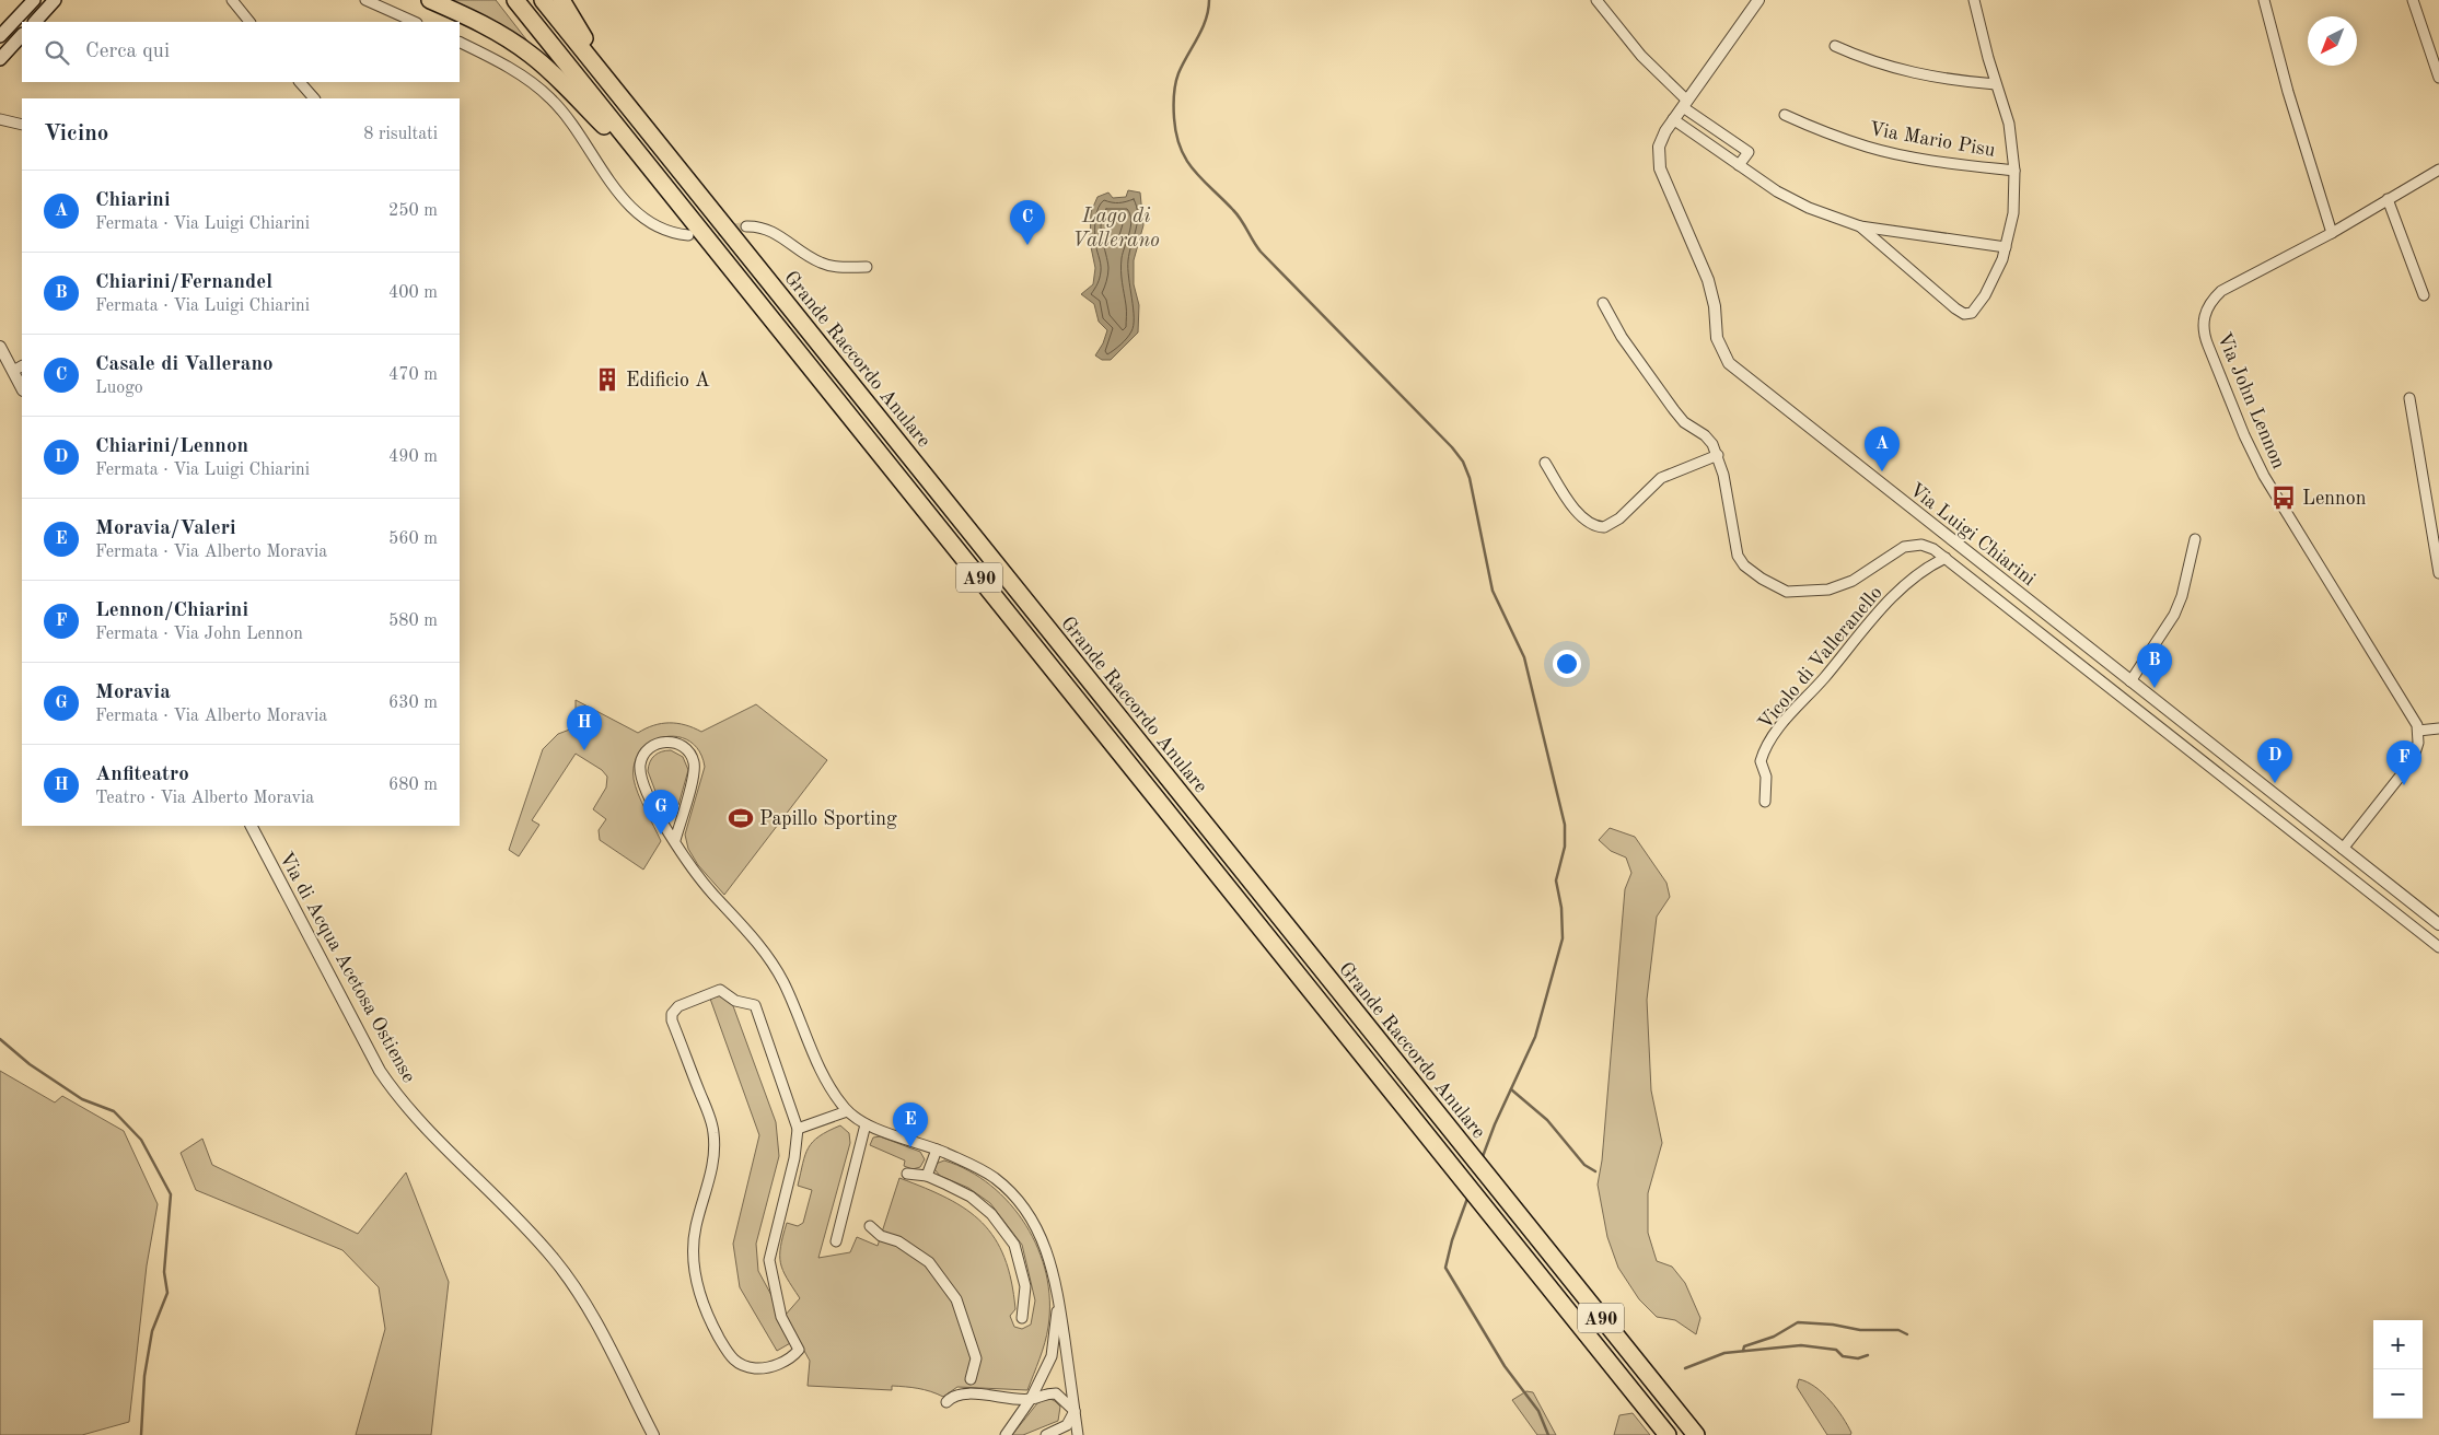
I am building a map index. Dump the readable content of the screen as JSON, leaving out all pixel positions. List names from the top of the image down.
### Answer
{
  "streets": {
    "highway": ["Grande Raccordo Anulare", "A90"],
    "street": [
      "Via Mario Pisu",
      "Via John Lennon",
      "Via Luigi Chiarini",
      "Vicolo di Valleranello",
      "Via di Acqua Acetosa Ostiense"
    ]
  },
  "water": ["Lago di Vallerano"],
  "places": {
    "building": ["Edificio A"],
    "bus stop": ["Lennon"],
    "sports": ["Papillo Sporting"]
  },
  "north": "bottom left",
  "page": {
    "search": "Cerca qui",
    "heading": ["Vicino", "8 risultati"],
    "list": [
      {
        "mark": "A",
        "name": "Chiarini",
        "note": "Fermata · Via Luigi Chiarini",
        "value": "250 m"
      },
      {
        "mark": "B",
        "name": "Chiarini/Fernandel",
        "note": "Fermata · Via Luigi Chiarini",
        "value": "400 m"
      },
      {
        "mark": "C",
        "name": "Casale di Vallerano",
        "note": "Luogo",
        "value": "470 m"
      },
      {
        "mark": "D",
        "name": "Chiarini/Lennon",
        "note": "Fermata · Via Luigi Chiarini",
        "value": "490 m"
      },
      {
        "mark": "E",
        "name": "Moravia/Valeri",
        "note": "Fermata · Via Alberto Moravia",
        "value": "560 m"
      },
      {
        "mark": "F",
        "name": "Lennon/Chiarini",
        "note": "Fermata · Via John Lennon",
        "value": "580 m"
      },
      {
        "mark": "G",
        "name": "Moravia",
        "note": "Fermata · Via Alberto Moravia",
        "value": "630 m"
      },
      {
        "mark": "H",
        "name": "Anfiteatro",
        "note": "Teatro · Via Alberto Moravia",
        "value": "680 m"
      }
    ],
    "pins": [
      "C",
      "A",
      "B",
      "H",
      "D",
      "F",
      "G",
      "E"
    ],
    "map_buttons": ["+", "−"]
  }
}
